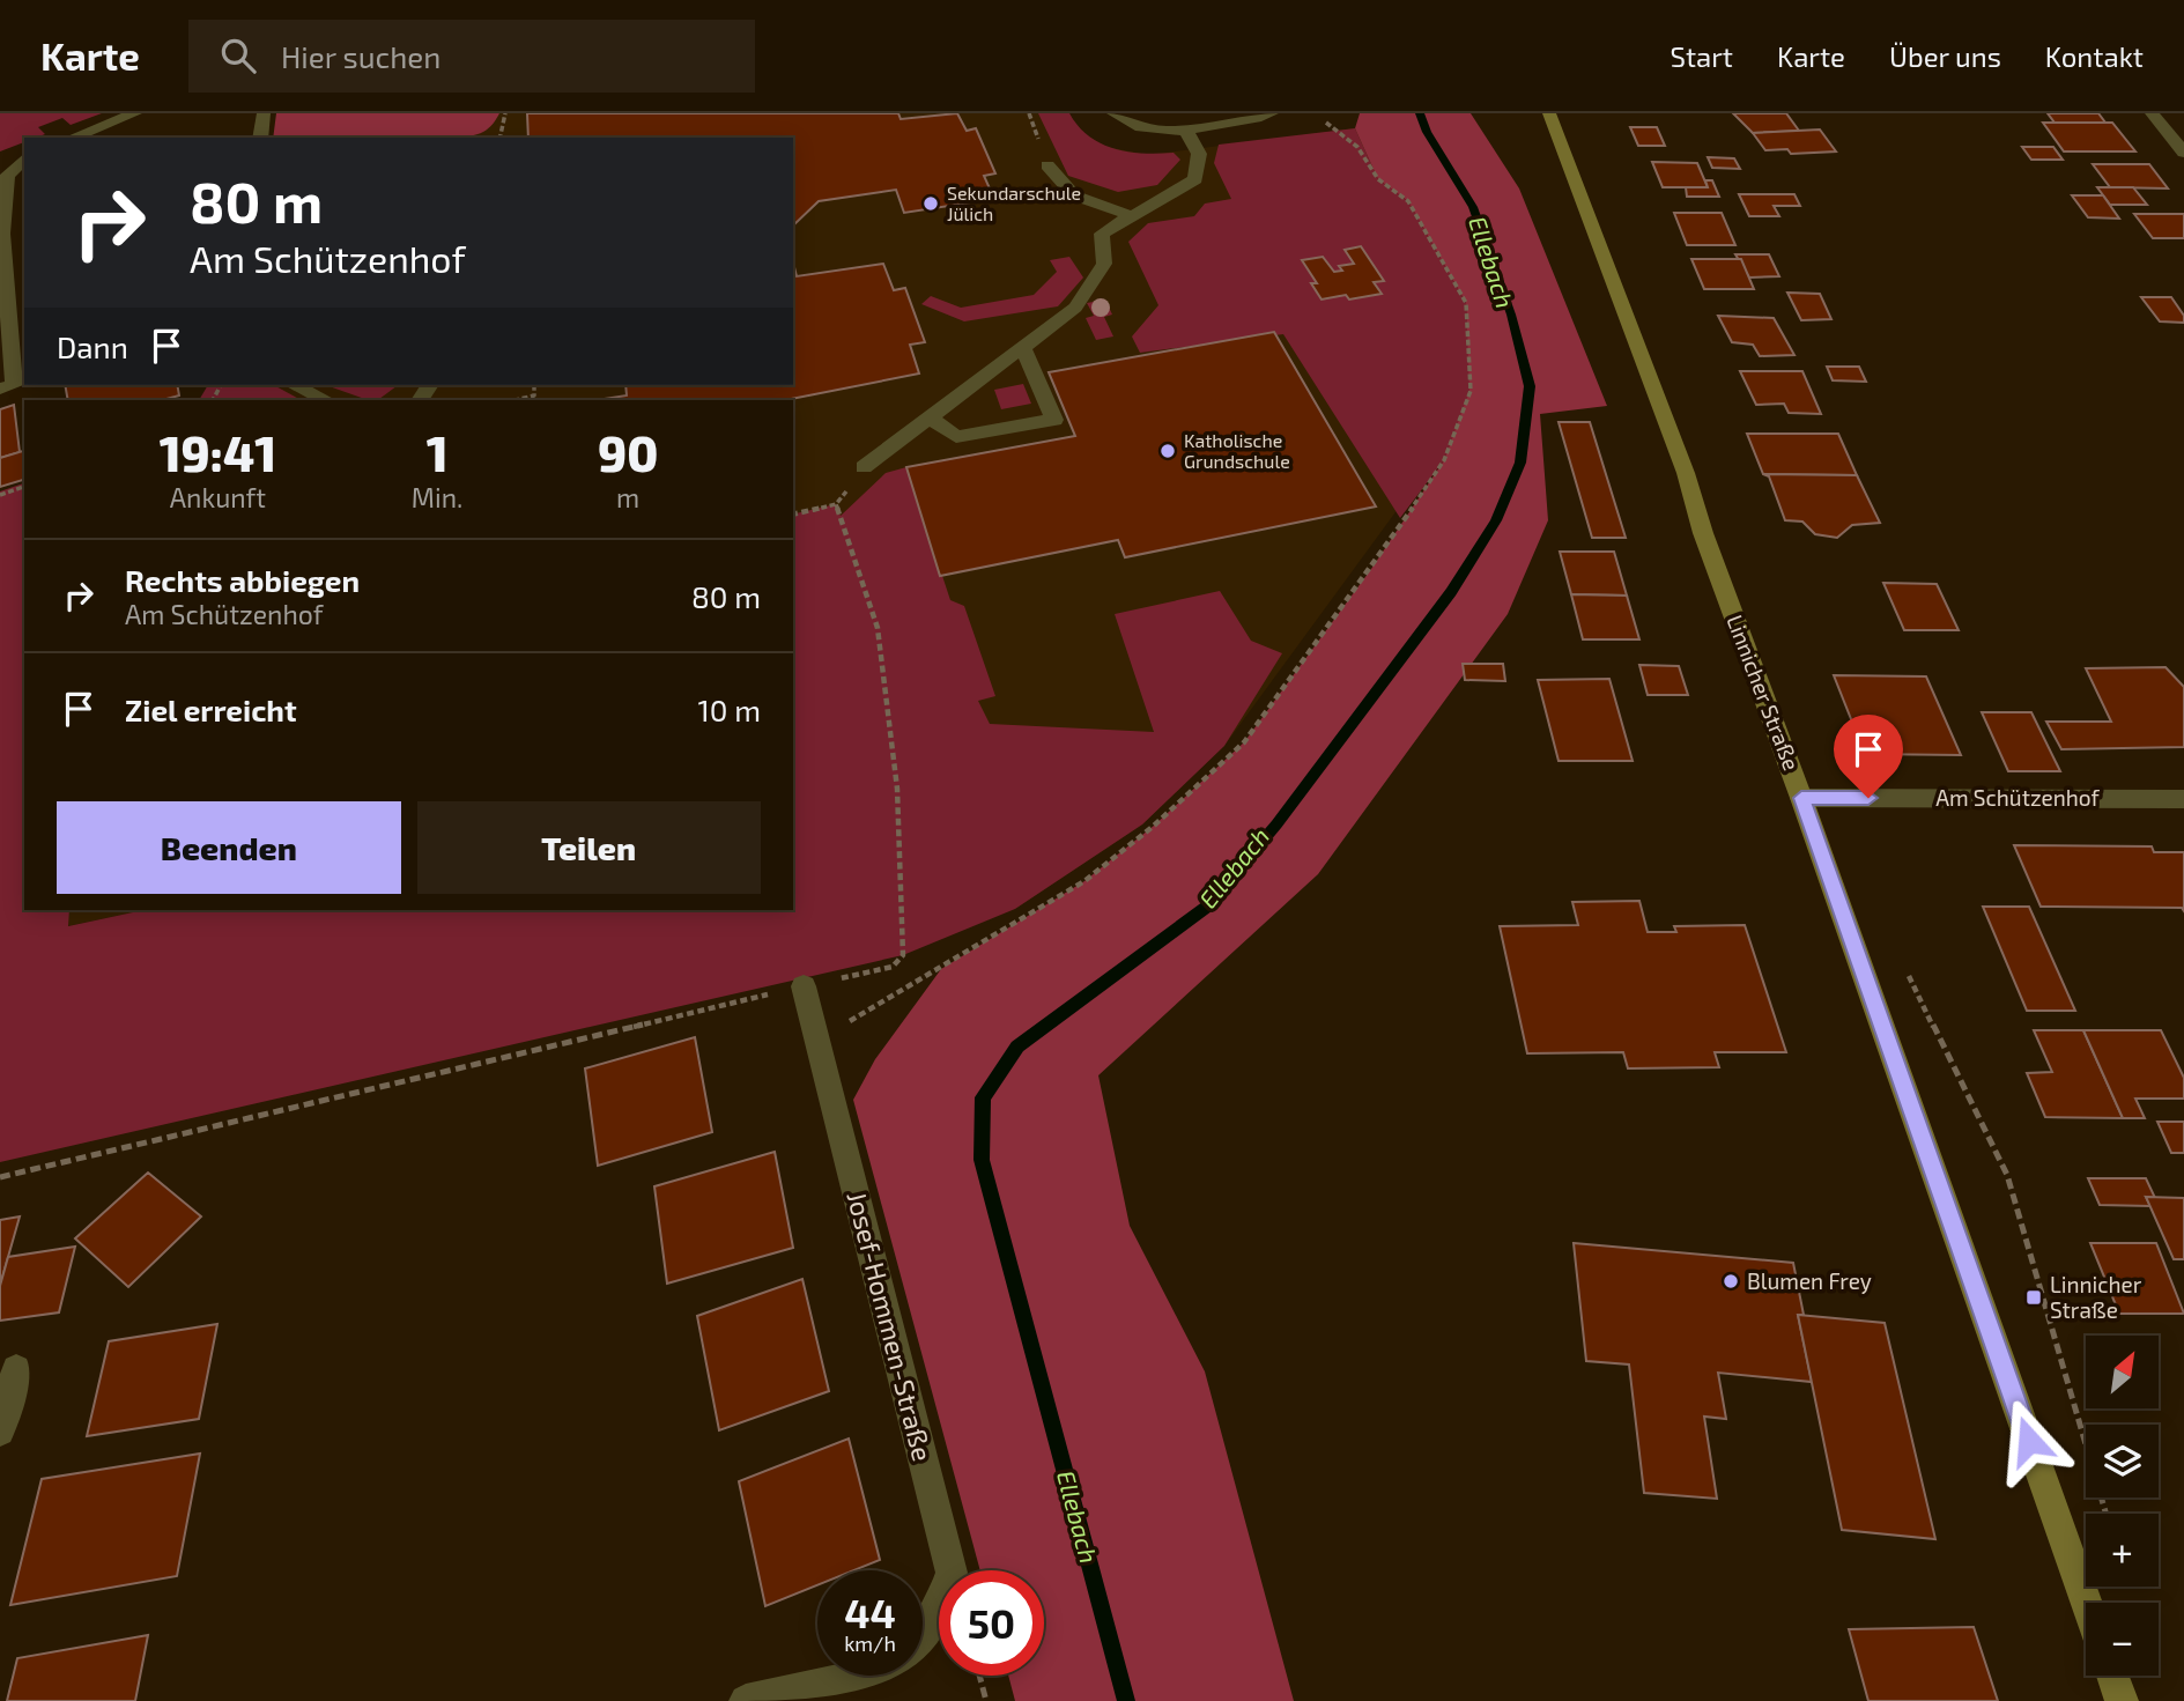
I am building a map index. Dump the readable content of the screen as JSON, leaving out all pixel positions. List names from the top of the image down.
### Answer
{
  "streets": {
    "main road": ["Linnicher Straße"],
    "street": ["Am Schützenhof", "Josef-Hommen-Straße"]
  },
  "crossings": [
    ["Linnicher Straße", "Am Schützenhof"]
  ],
  "water": ["Ellebach"],
  "places": {
    "other": ["Sekundarschule Jülich", "Katholische Grundschule", "Blumen Frey"],
    "transit": ["Linnicher Straße"]
  },
  "north": "top right",
  "page": {
    "header": "Karte",
    "search": "Hier suchen",
    "nav": [
      "Start",
      "Karte",
      "Über uns",
      "Kontakt"
    ],
    "turn": ["80 m", "Am Schützenhof"],
    "then": "Dann",
    "eta": [
      "19:41",
      "Ankunft",
      "1",
      "Min.",
      "90",
      "m"
    ],
    "list": [
      {
        "name": "Rechts abbiegen",
        "note": "Am Schützenhof",
        "value": "80 m"
      },
      {
        "name": "Ziel erreicht",
        "value": "10 m"
      }
    ],
    "buttons": ["Beenden", "Teilen"],
    "map_buttons": ["+", "−"],
    "speed": "44 km/h",
    "limit": "50"
  }
}
